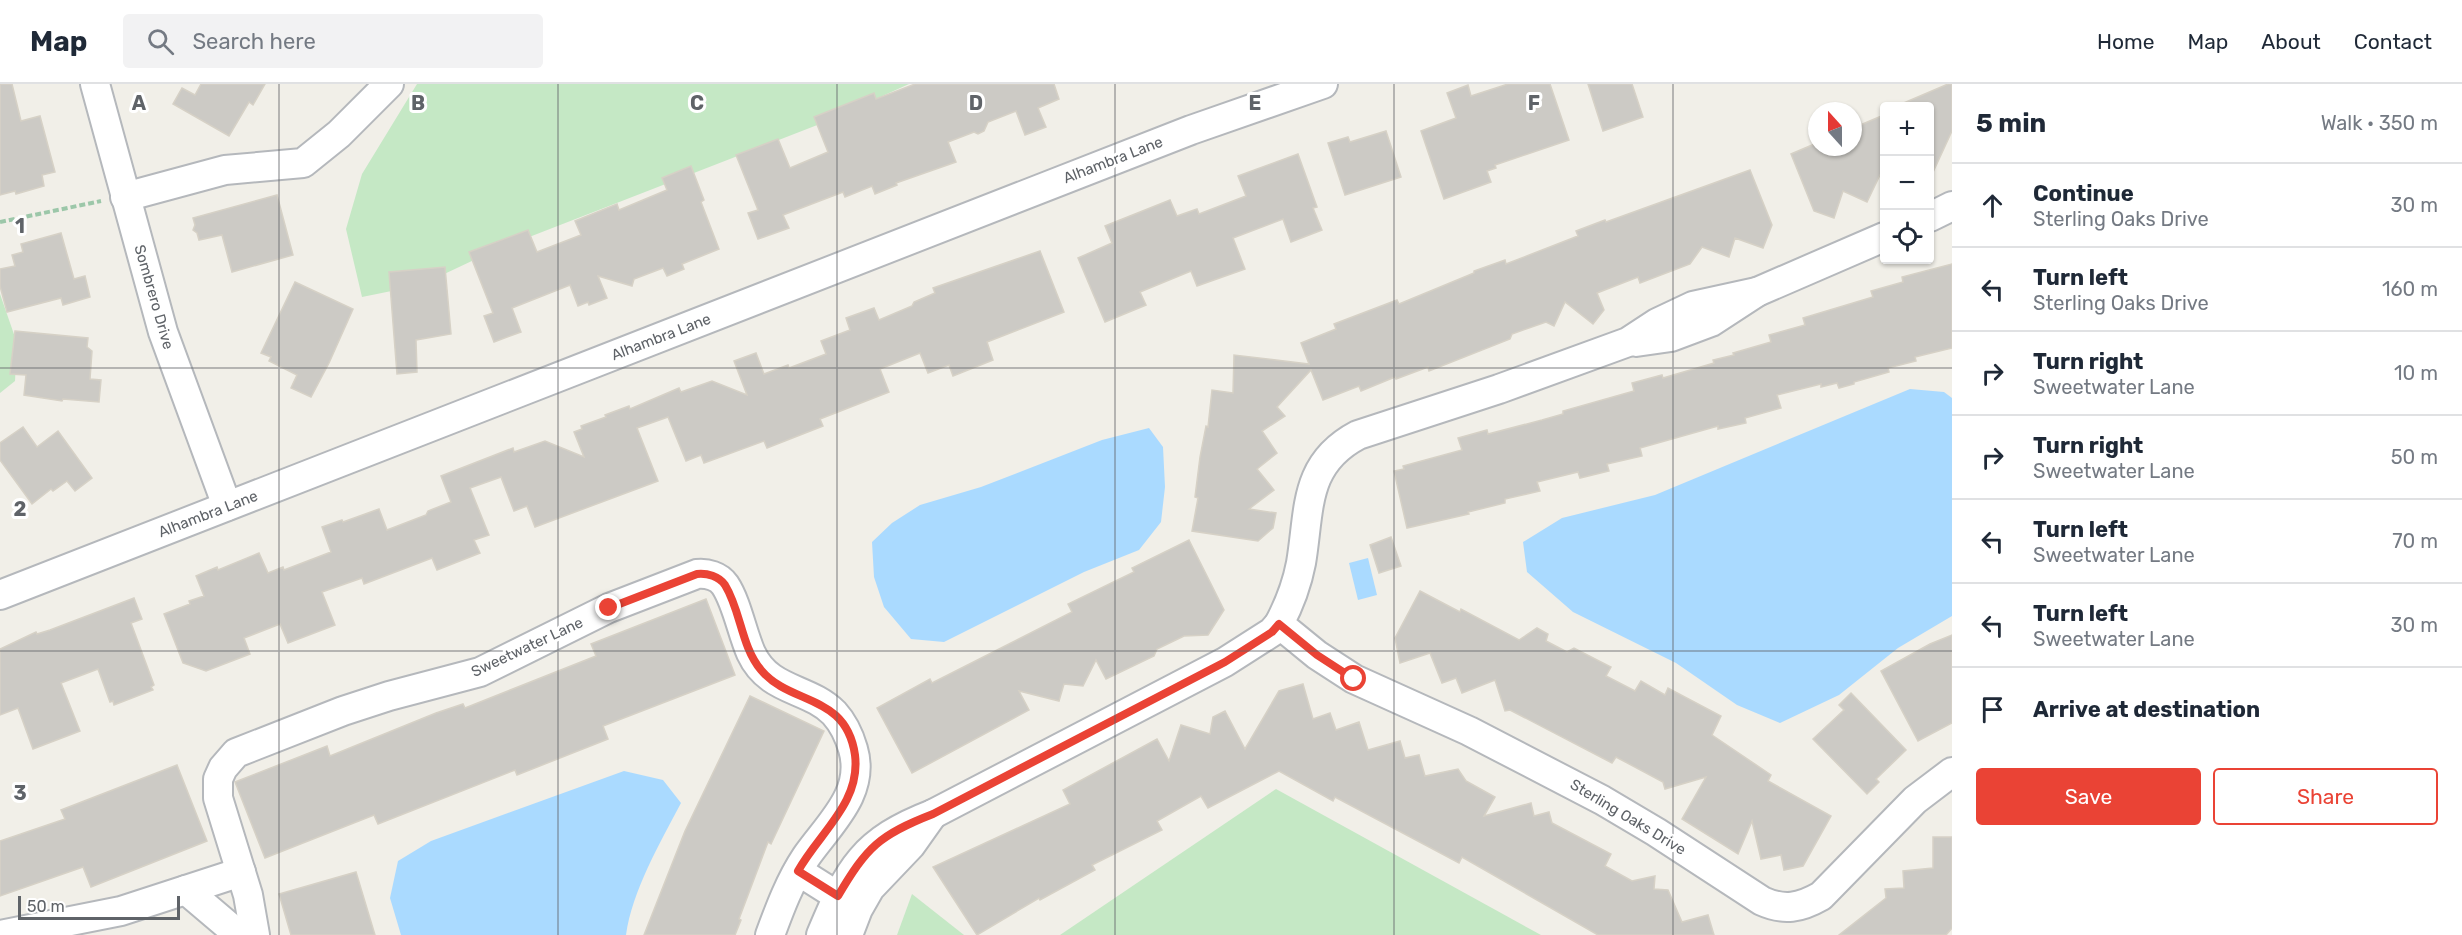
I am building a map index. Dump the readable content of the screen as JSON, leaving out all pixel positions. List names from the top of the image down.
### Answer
{
  "streets": {
    "street": [
      "Alhambra Lane",
      "Sombrero Drive",
      "Sweetwater Lane",
      "Sterling Oaks Drive"
    ]
  },
  "crossings": [
    ["Alhambra Lane", "Sombrero Drive"]
  ],
  "scale_bar": "50 m",
  "north": "top",
  "page": {
    "header": "Map",
    "search": "Search here",
    "nav": [
      "Home",
      "Map",
      "About",
      "Contact"
    ],
    "heading": ["5 min", "Walk · 350 m"],
    "map_buttons": ["+", "−"],
    "list": [
      ["Continue", "Sterling Oaks Drive", "30 m"],
      ["Turn left", "Sterling Oaks Drive", "160 m"],
      ["Turn right", "Sweetwater Lane", "10 m"],
      ["Turn right", "Sweetwater Lane", "50 m"],
      ["Turn left", "Sweetwater Lane", "70 m"],
      ["Turn left", "Sweetwater Lane", "30 m"],
      "Arrive at destination"
    ],
    "buttons": ["Save", "Share"],
    "scale": "50 m"
  },
  "grid": {
    "columns": [
      "A",
      "B",
      "C",
      "D",
      "E",
      "F"
    ],
    "rows": ["1", "2", "3"]
  }
}
